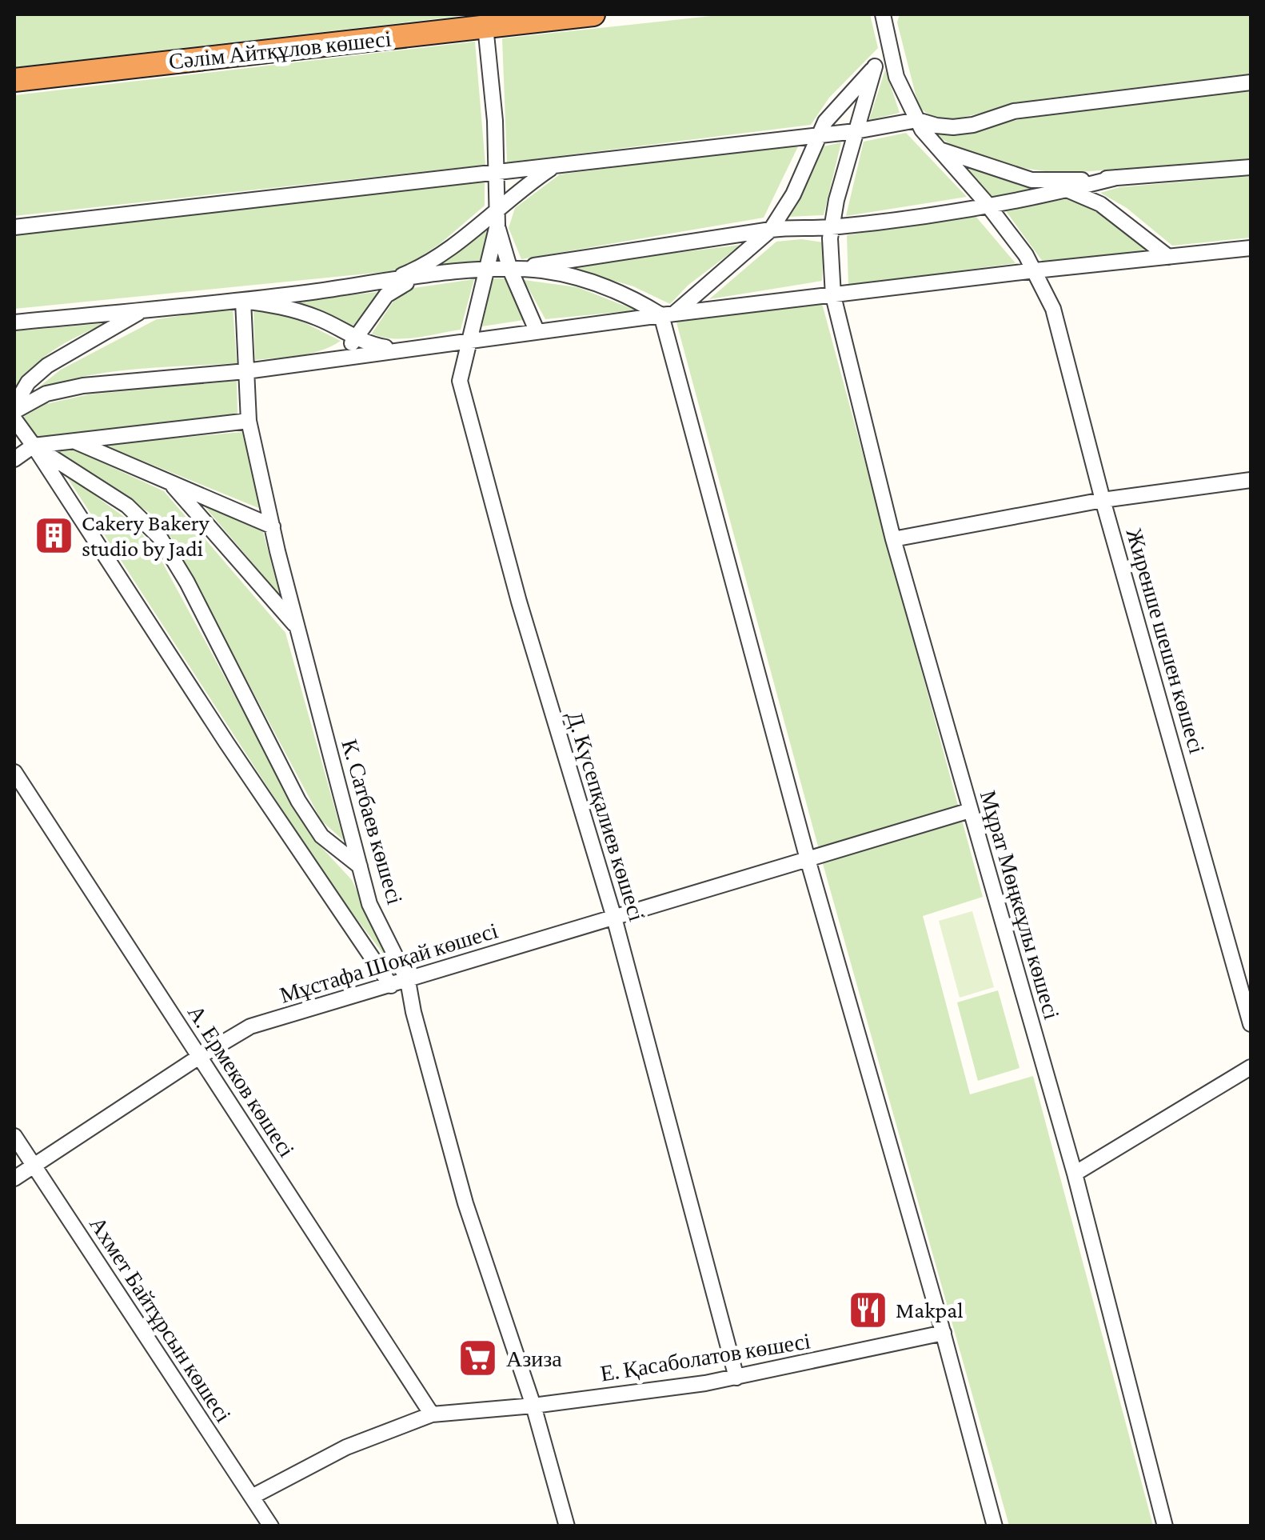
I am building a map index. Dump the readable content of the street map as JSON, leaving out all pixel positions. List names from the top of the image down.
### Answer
{
  "streets": {
    "highway": ["Сәлім Айтқұлов көшесі"],
    "street": [
      "Жиренше шешен көшесі",
      "Д. Күсепқалиев көшесі",
      "К. Сатбаев көшесі",
      "Мұрат Мөңкеұлы көшесі",
      "Мұстафа Шоқай көшесі",
      "А. Ермеков көшесі",
      "Ахмет Байтұрсын көшесі",
      "Е. Қасаболатов көшесі"
    ]
  },
  "crossings": [
    ["Д. Күсепқалиев көшесі", "Мұстафа Шоқай көшесі"],
    ["Д. Күсепқалиев көшесі", "Е. Қасаболатов көшесі"],
    ["К. Сатбаев көшесі", "Мұстафа Шоқай көшесі"],
    ["К. Сатбаев көшесі", "Е. Қасаболатов көшесі"],
    ["Мұрат Мөңкеұлы көшесі", "Мұстафа Шоқай көшесі"],
    ["Мұстафа Шоқай көшесі", "А. Ермеков көшесі"],
    ["Мұстафа Шоқай көшесі", "Ахмет Байтұрсын көшесі"],
    ["А. Ермеков көшесі", "Е. Қасаболатов көшесі"],
    ["Ахмет Байтұрсын көшесі", "Е. Қасаболатов көшесі"]
  ],
  "places": {
    "building": ["Cakery Bakery studio by Jadi"],
    "restaurant": ["Makpal"],
    "supermarket": ["Азиза"]
  }
}
